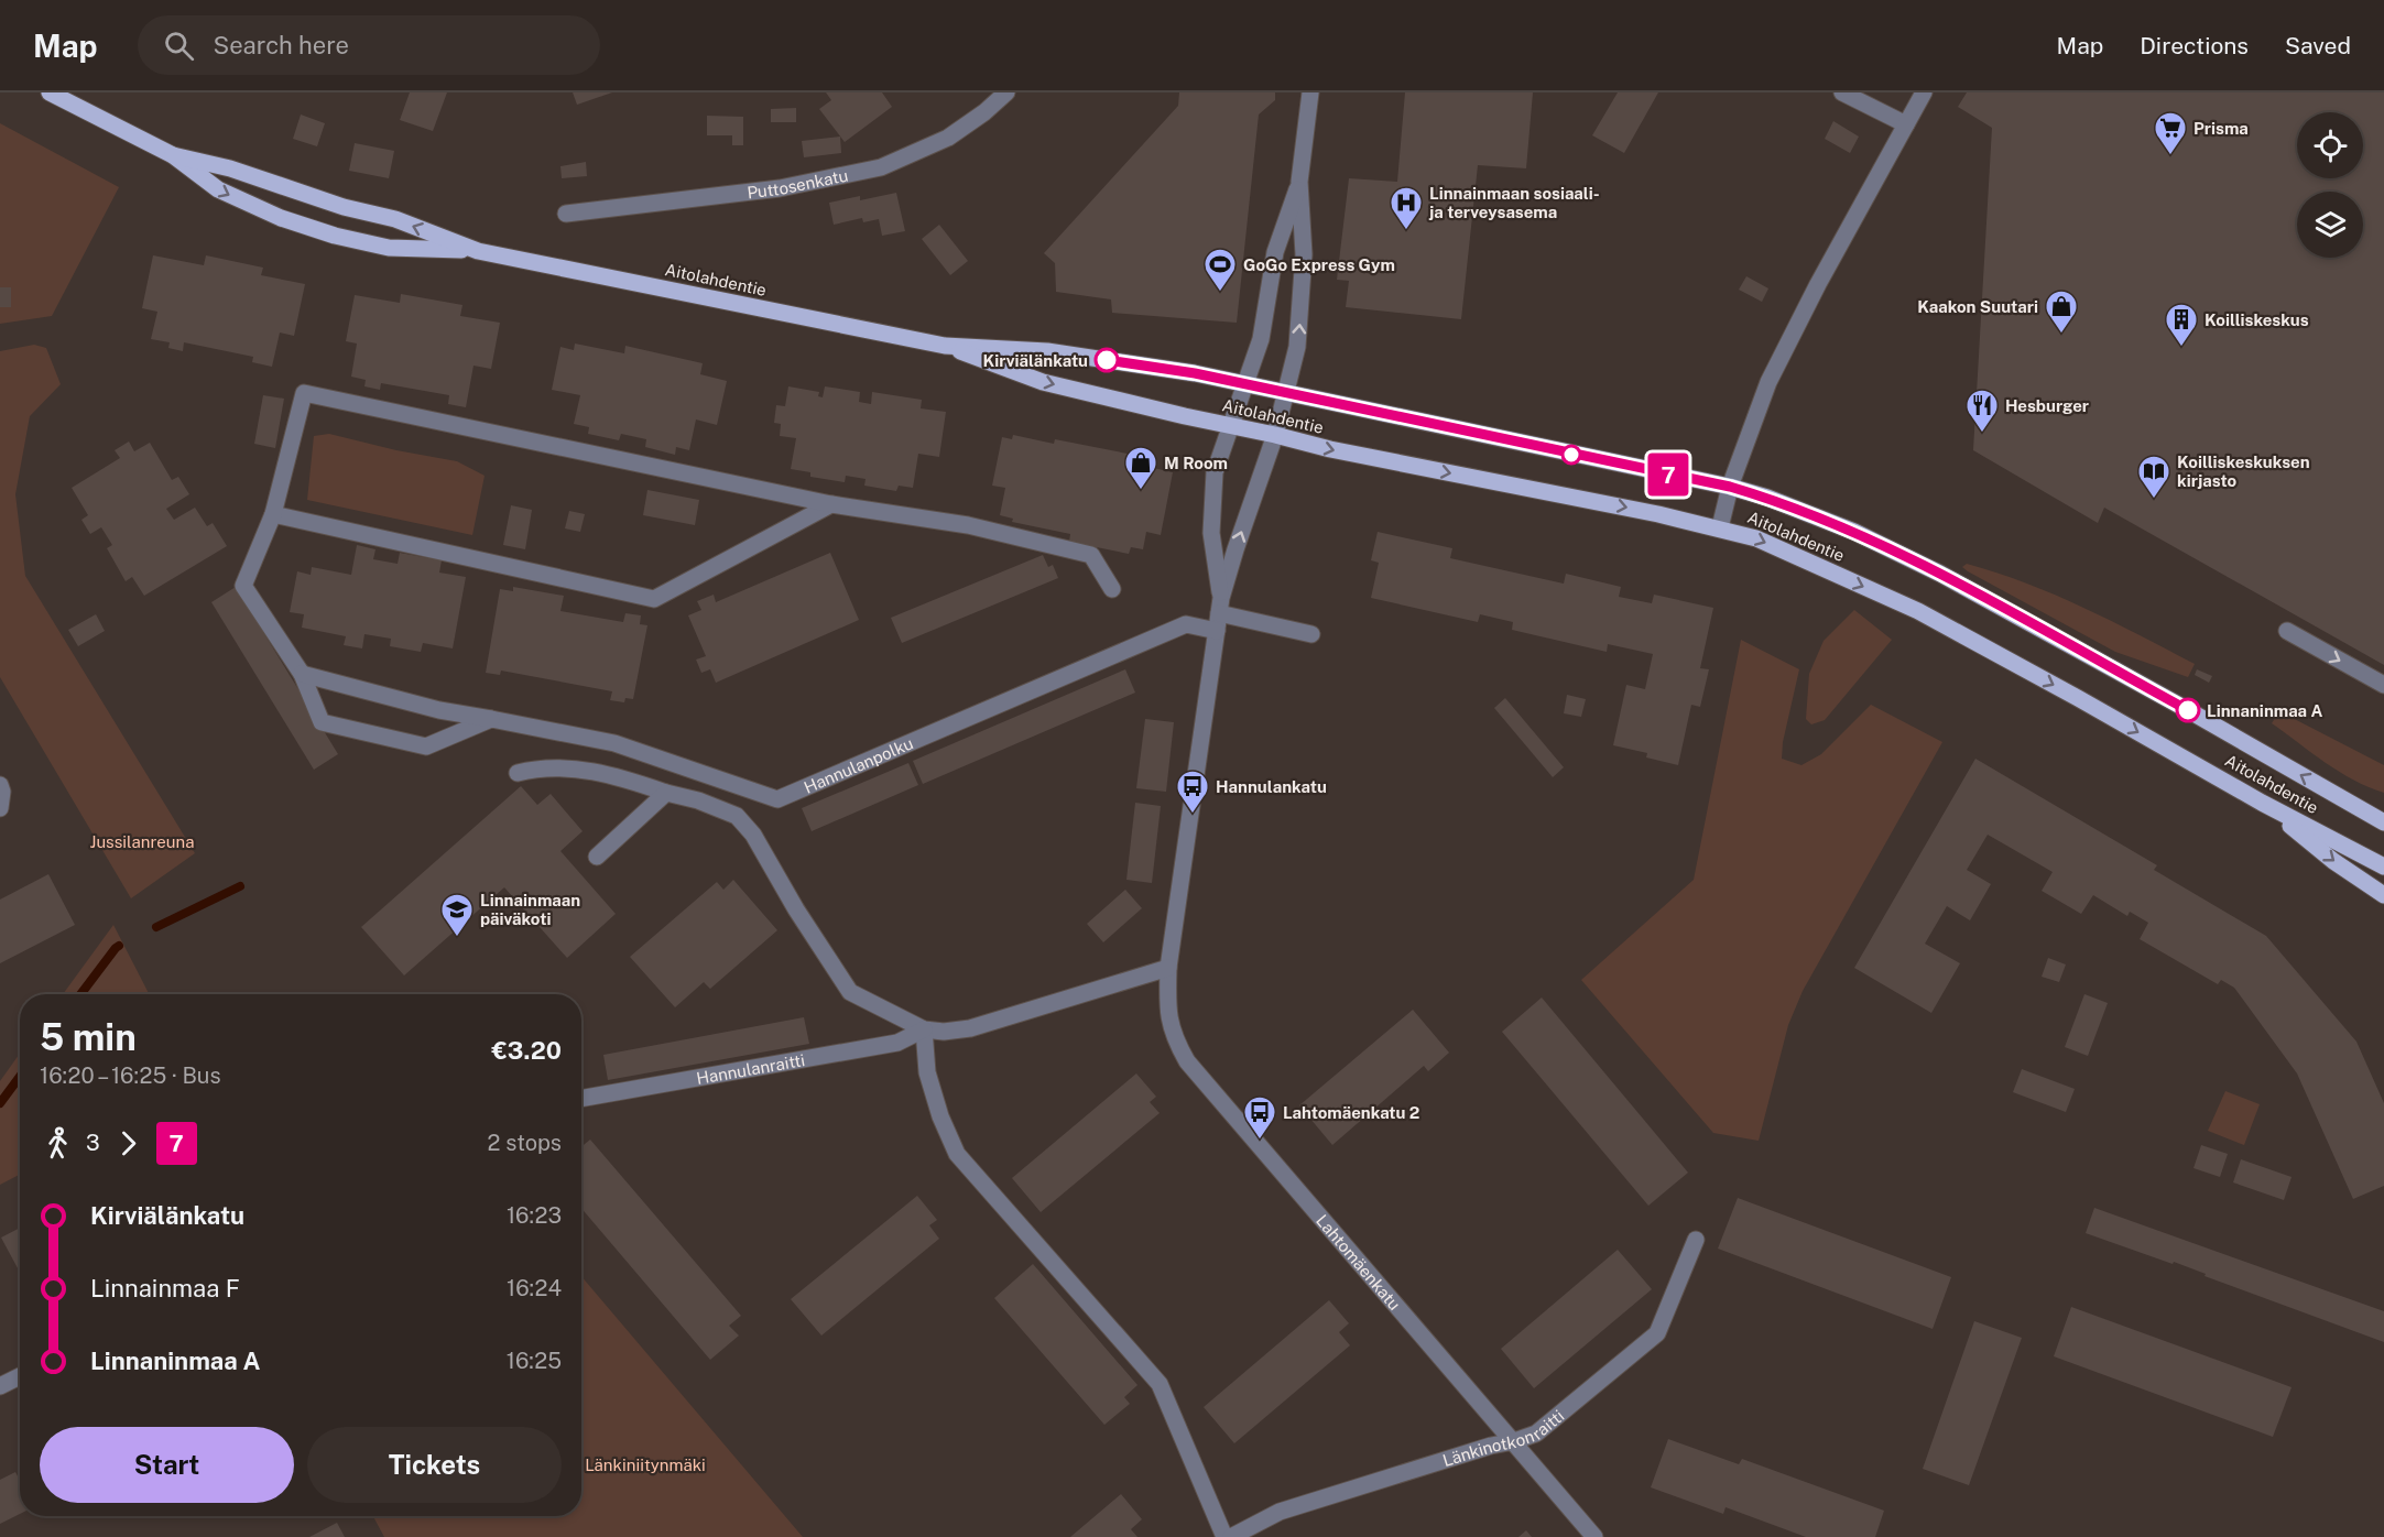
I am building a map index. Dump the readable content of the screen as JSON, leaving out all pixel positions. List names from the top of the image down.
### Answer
{
  "streets": {
    "main road": ["Aitolahdentie"],
    "street": [
      "Puttosenkatu",
      "Hannulanpolku",
      "Hannulanraitti",
      "Lahtomäenkatu",
      "Länkinotkonraitti"
    ]
  },
  "crossings": [
    ["Lahtomäenkatu", "Länkinotkonraitti"]
  ],
  "parks": ["Jussilanreuna", "Länkiniitynmäki"],
  "places": {
    "supermarket": ["Prisma"],
    "hospital": ["Linnainmaan sosiaali- ja terveysasema"],
    "sports": ["GoGo Express Gym"],
    "shop": ["Kaakon Suutari", "M Room"],
    "building": ["Koilliskeskus"],
    "other": ["Kirviälänkatu", "Linnaninmaa A"],
    "restaurant": ["Hesburger"],
    "library": ["Koilliskeskuksen kirjasto"],
    "bus stop": ["Hannulankatu", "Lahtomäenkatu 2"],
    "school or university": ["Linnainmaan päiväkoti"]
  },
  "lines": ["bus line 7"],
  "page": {
    "header": "Map",
    "search": "Search here",
    "nav": ["Map", "Directions", "Saved"],
    "on_map": "7",
    "heading": ["5 min", "16:20 – 16:25 · Bus", "€3.20"],
    "legs": ["3", "7", "2 stops"],
    "list": [
      {
        "name": "Kirviälänkatu",
        "value": "16:23"
      },
      {
        "name": "Linnainmaa F",
        "value": "16:24"
      },
      {
        "name": "Linnaninmaa A",
        "value": "16:25"
      }
    ],
    "buttons": ["Start", "Tickets"]
  }
}
